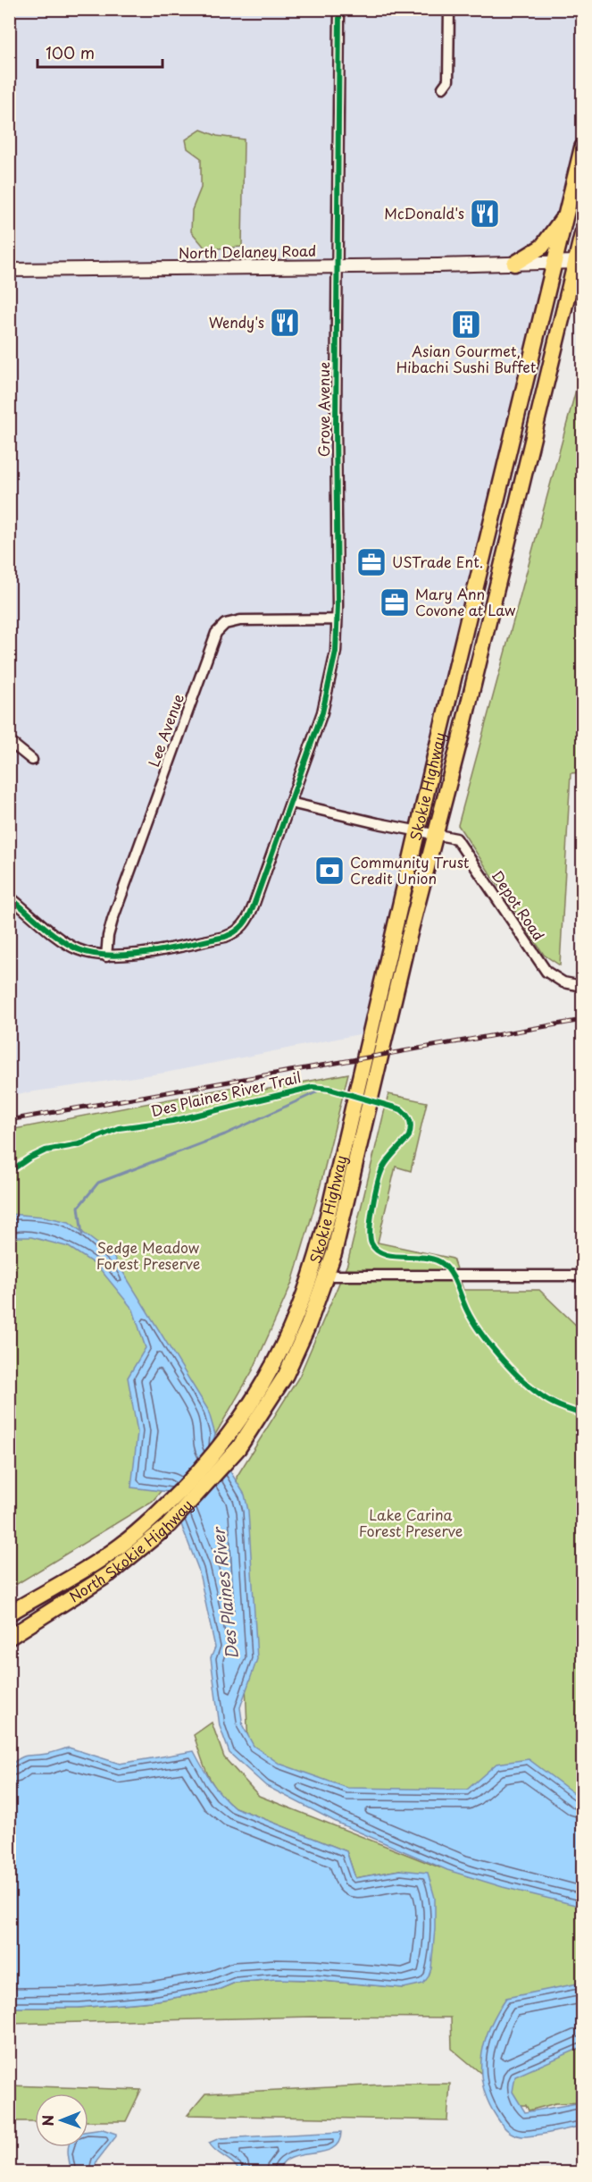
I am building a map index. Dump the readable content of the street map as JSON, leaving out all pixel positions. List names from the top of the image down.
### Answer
{
  "streets": {
    "highway": ["Skokie Highway", "North Skokie Highway"],
    "street": [
      "North Delaney Road",
      "Grove Avenue",
      "Lee Avenue",
      "Depot Road"
    ],
    "cycle path": ["Des Plaines River Trail"]
  },
  "crossings": [
    ["North Delaney Road", "Grove Avenue"],
    ["North Delaney Road", "Skokie Highway"],
    ["Grove Avenue", "Lee Avenue"],
    ["Grove Avenue", "Depot Road"],
    ["Skokie Highway", "Depot Road"],
    ["Skokie Highway", "North Skokie Highway"]
  ],
  "water": ["Des Plaines River"],
  "parks": ["Sedge Meadow Forest Preserve", "Lake Carina Forest Preserve"],
  "places": {
    "restaurant": ["McDonald's", "Wendy's"],
    "building": ["Asian Gourmet, Hibachi Sushi Buffet"],
    "office": ["USTrade Ent.", "Mary Ann Covone at Law"],
    "bank": ["Community Trust Credit Union"]
  },
  "scale_bar": "100 m",
  "north": "left"
}
